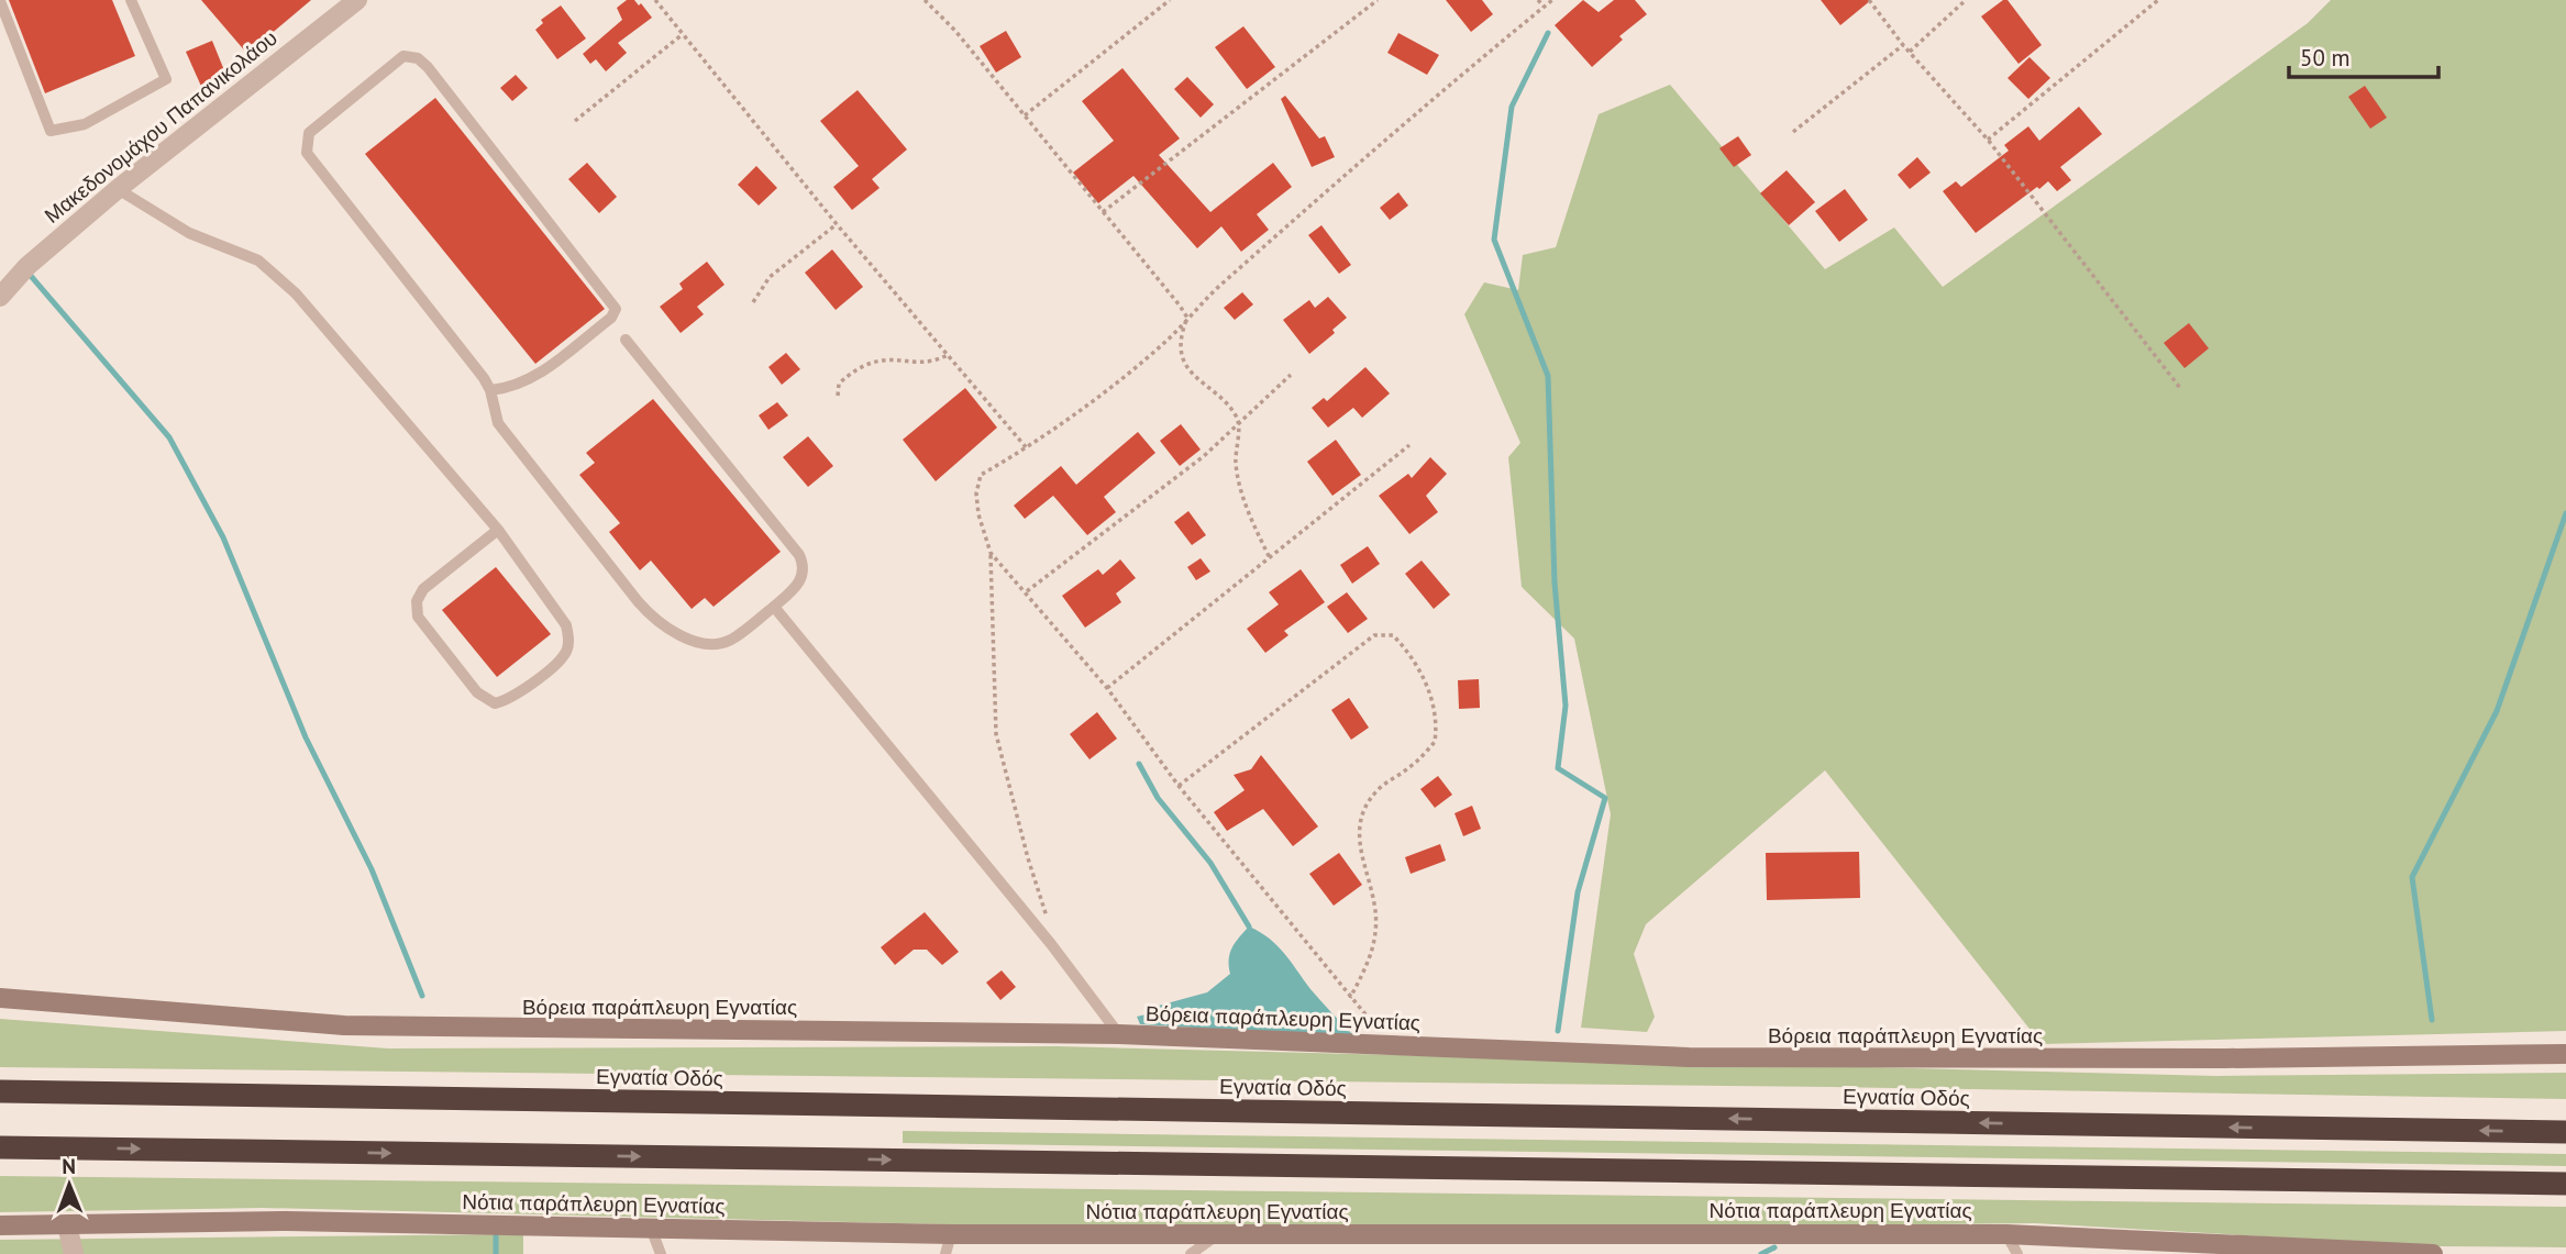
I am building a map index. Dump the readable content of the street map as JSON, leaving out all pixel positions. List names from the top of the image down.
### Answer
{
  "streets": {
    "highway": ["Εγνατία Οδός"],
    "street": ["Μακεδονομάχου Παπανικολάου", "Βόρεια παράπλευρη Εγνατίας", "Νότια παράπλευρη Εγνατίας"]
  },
  "scale_bar": "50 m",
  "north": "top"
}
